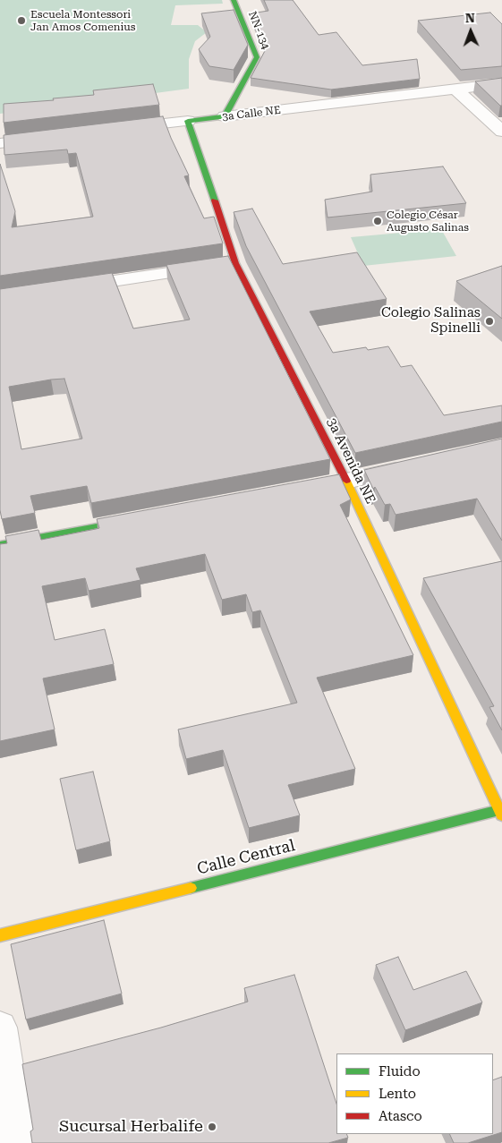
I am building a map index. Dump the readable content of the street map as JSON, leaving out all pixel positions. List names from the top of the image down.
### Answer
{
  "streets": {
    "main road": [
      "NN-134",
      "3a Calle NE",
      "3a Avenida NE",
      "Calle Central"
    ]
  },
  "crossings": [
    ["NN-134", "3a Calle NE"],
    ["3a Calle NE", "3a Avenida NE"],
    ["3a Avenida NE", "Calle Central"]
  ],
  "places": [
    "Escuela Montessori Jan Amos Comenius",
    "Colegio César Augusto Salinas",
    "Colegio Salinas Spinelli",
    "Sucursal Herbalife"
  ],
  "legend": ["Fluido", "Lento", "Atasco"],
  "north": "top"
}
